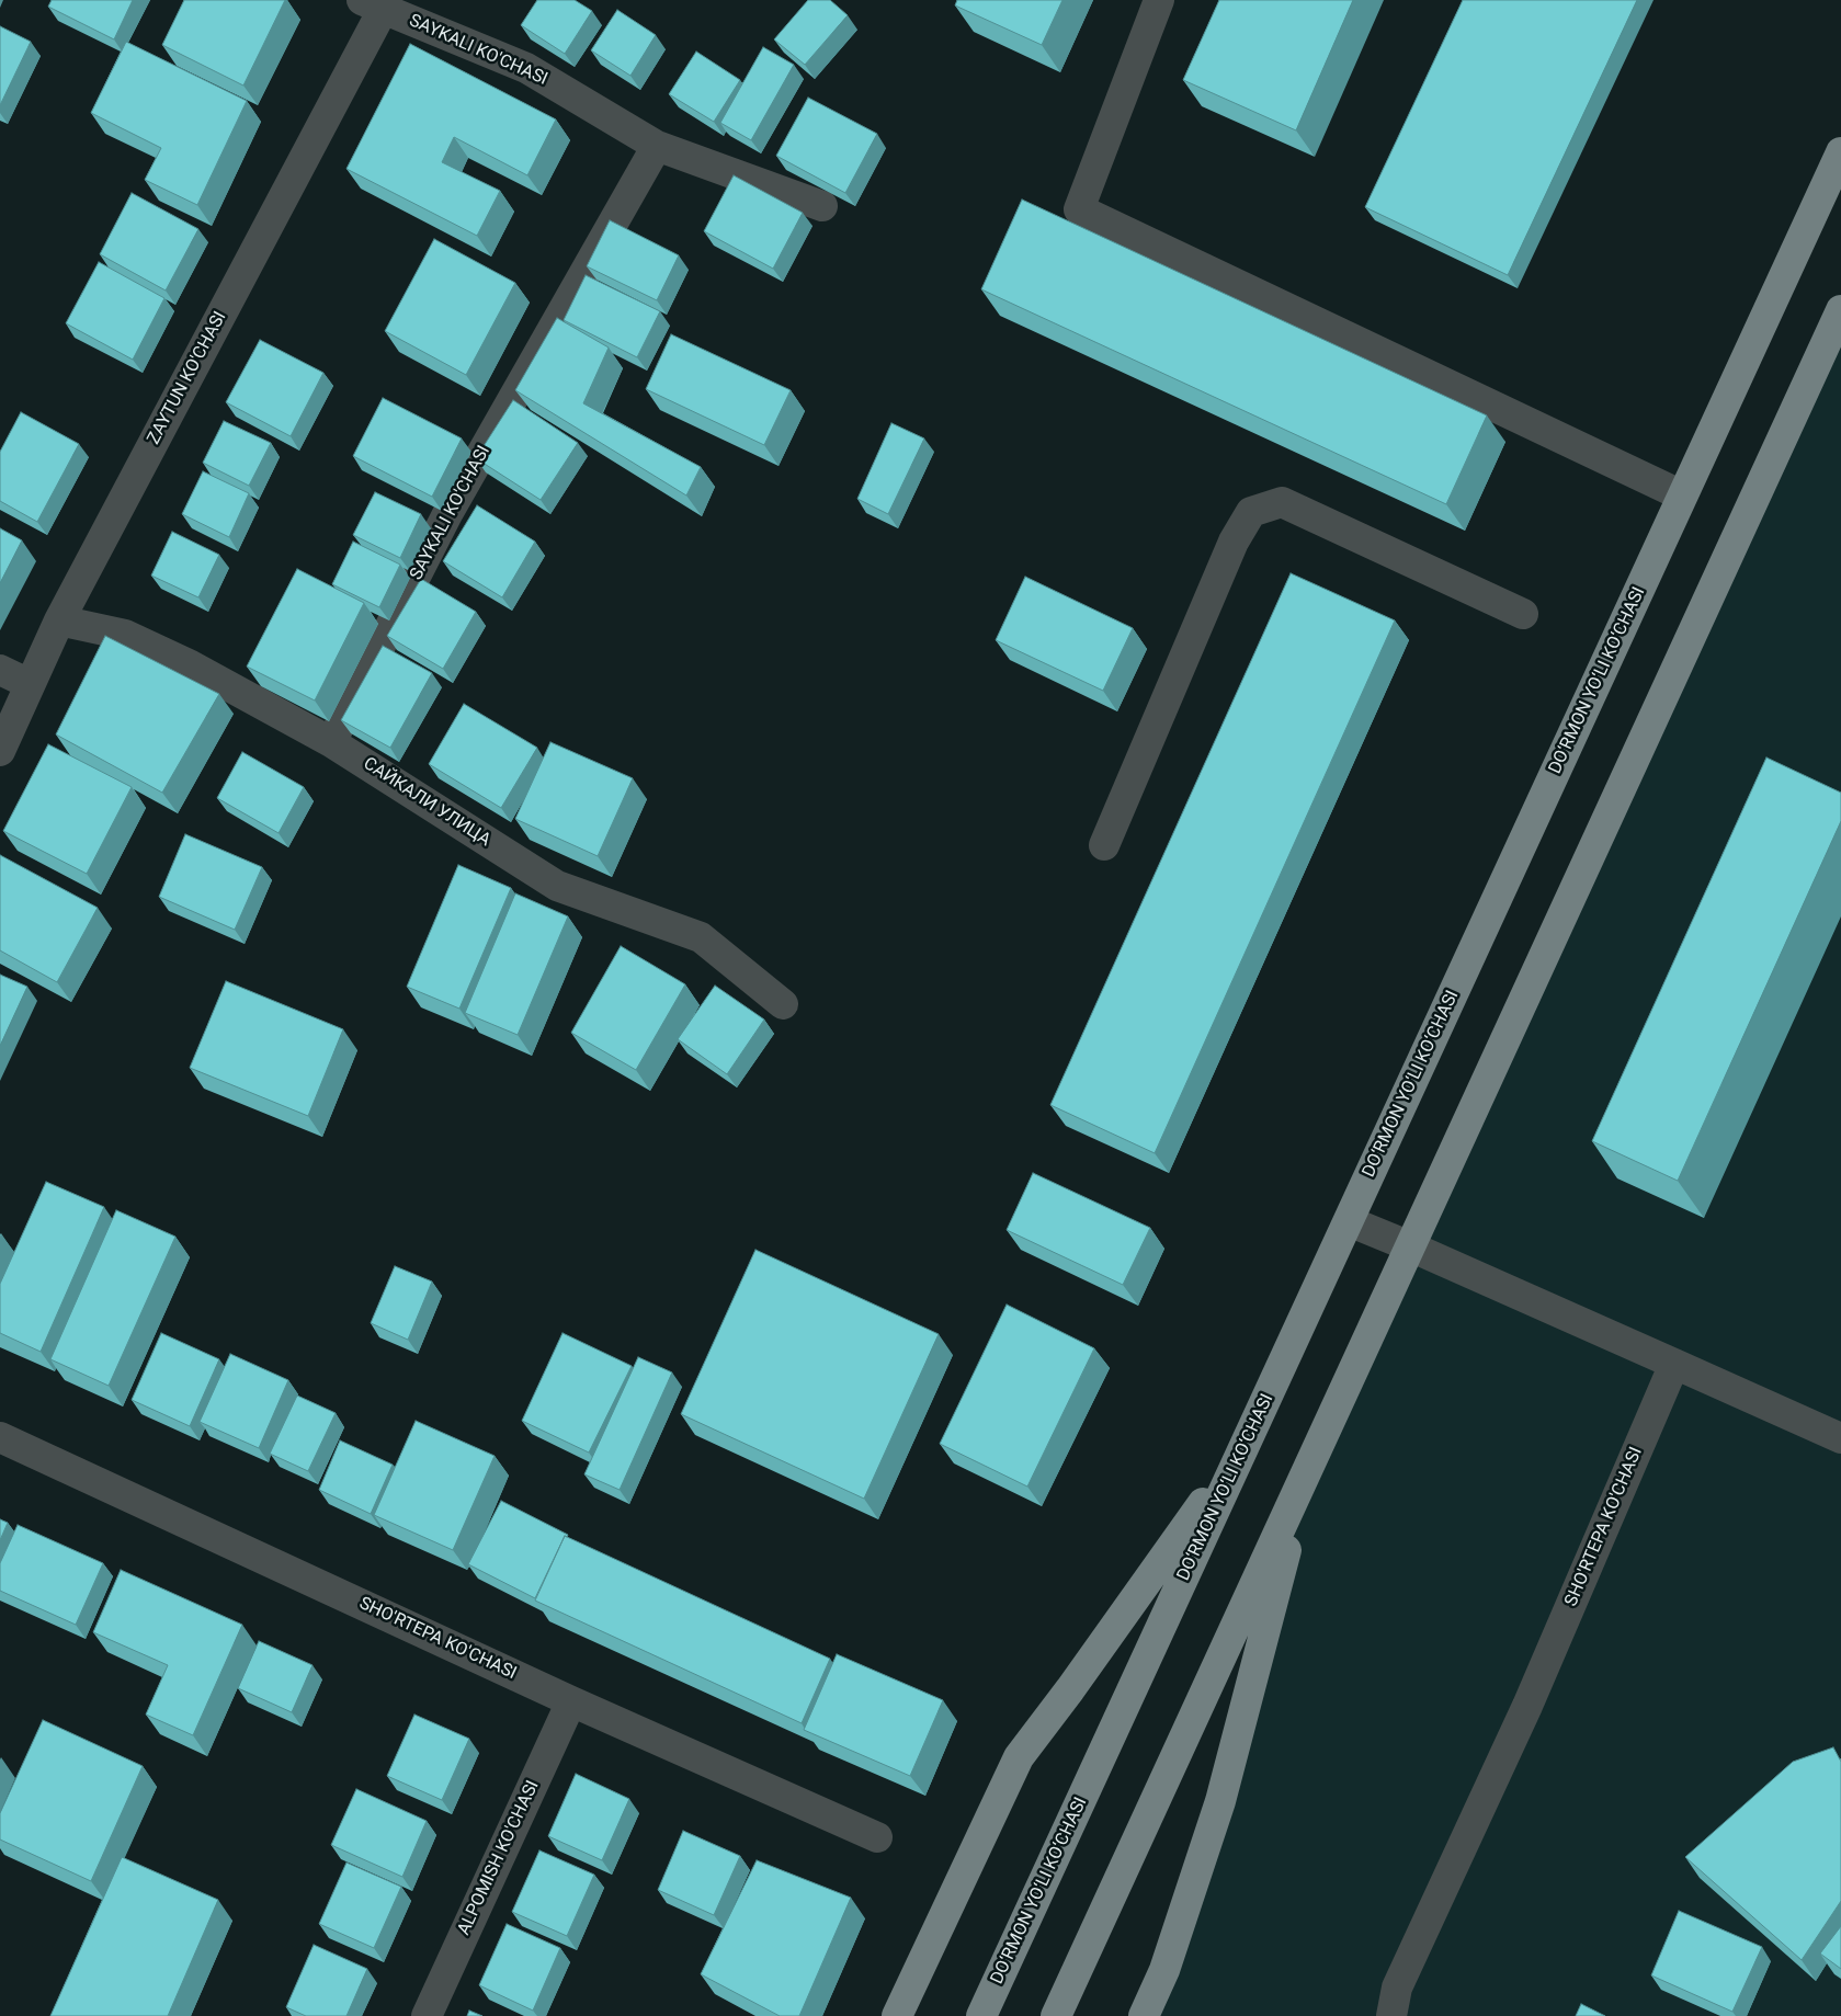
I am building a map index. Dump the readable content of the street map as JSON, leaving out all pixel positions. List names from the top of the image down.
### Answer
{
  "streets": {
    "main road": ["DO‘RMON YO‘LI KO‘CHASI"],
    "street": [
      "SAYKALI KO'CHASI",
      "ZAYTUN KO'CHASI",
      "САЙКАЛИ УЛИЦА",
      "SHO'RTEPA KO'CHASI",
      "ALPOMISH KO'CHASI"
    ]
  },
  "crossings": [
    ["SAYKALI KO'CHASI", "ZAYTUN KO'CHASI"],
    ["SAYKALI KO'CHASI", "САЙКАЛИ УЛИЦА"],
    ["ZAYTUN KO'CHASI", "САЙКАЛИ УЛИЦА"],
    ["SHO'RTEPA KO'CHASI", "ALPOMISH KO'CHASI"]
  ]
}
